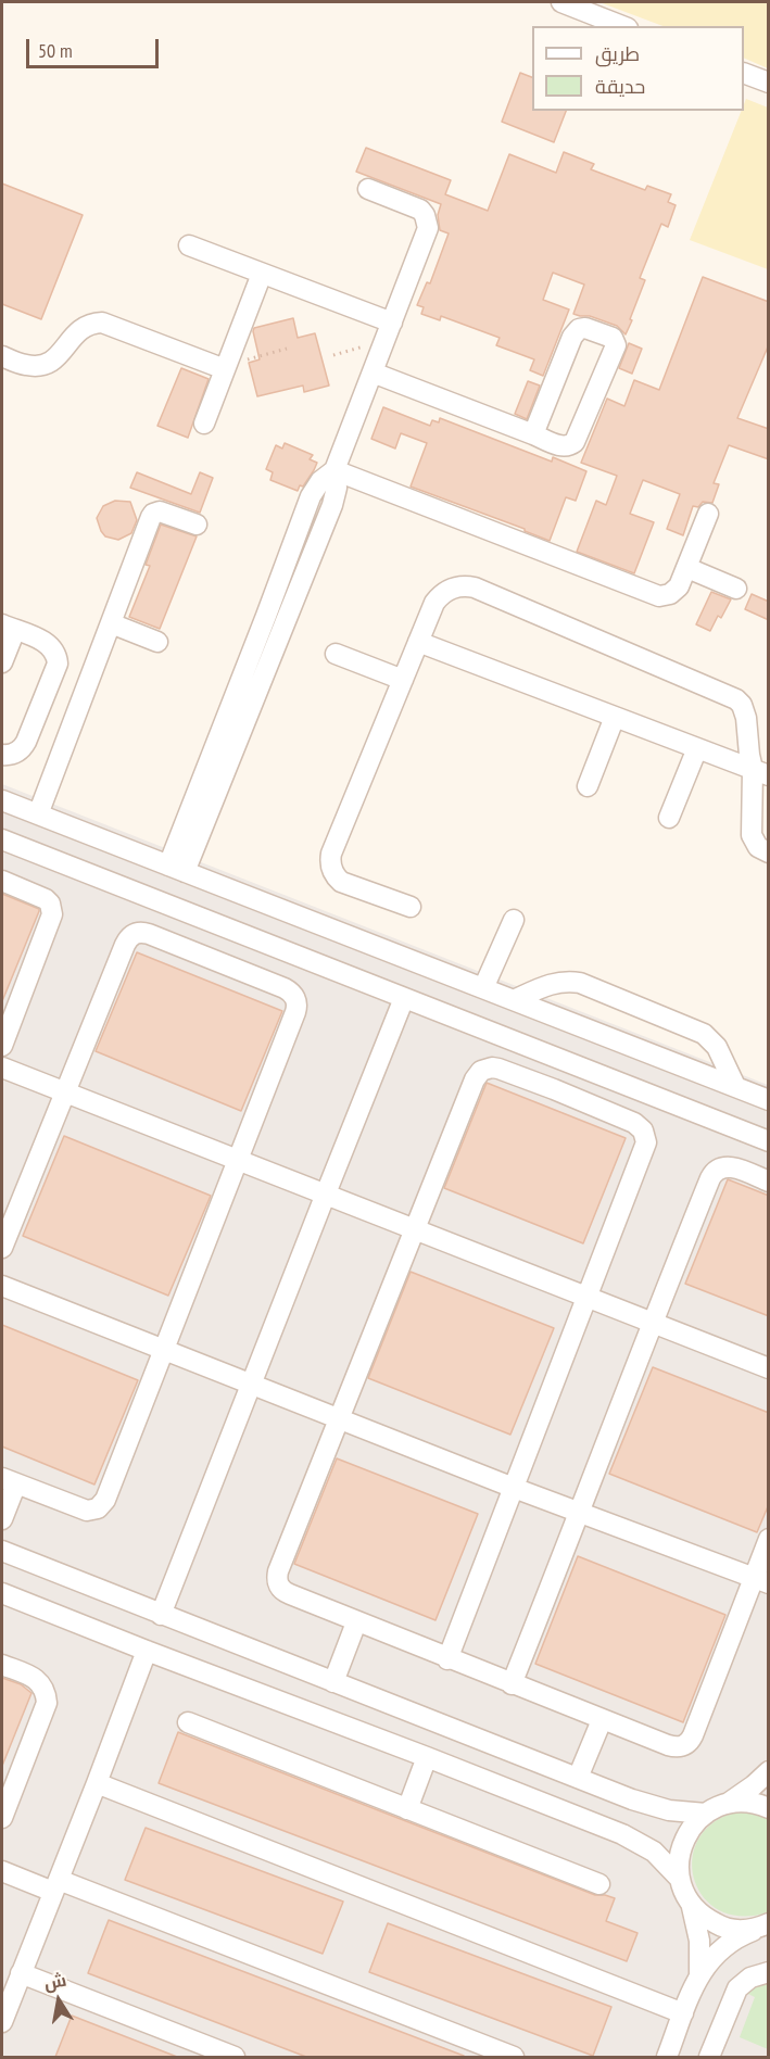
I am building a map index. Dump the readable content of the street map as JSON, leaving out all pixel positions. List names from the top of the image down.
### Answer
{
  "legend": ["طريق", "حديقة"],
  "scale_bar": "50 m",
  "north": "top"
}
